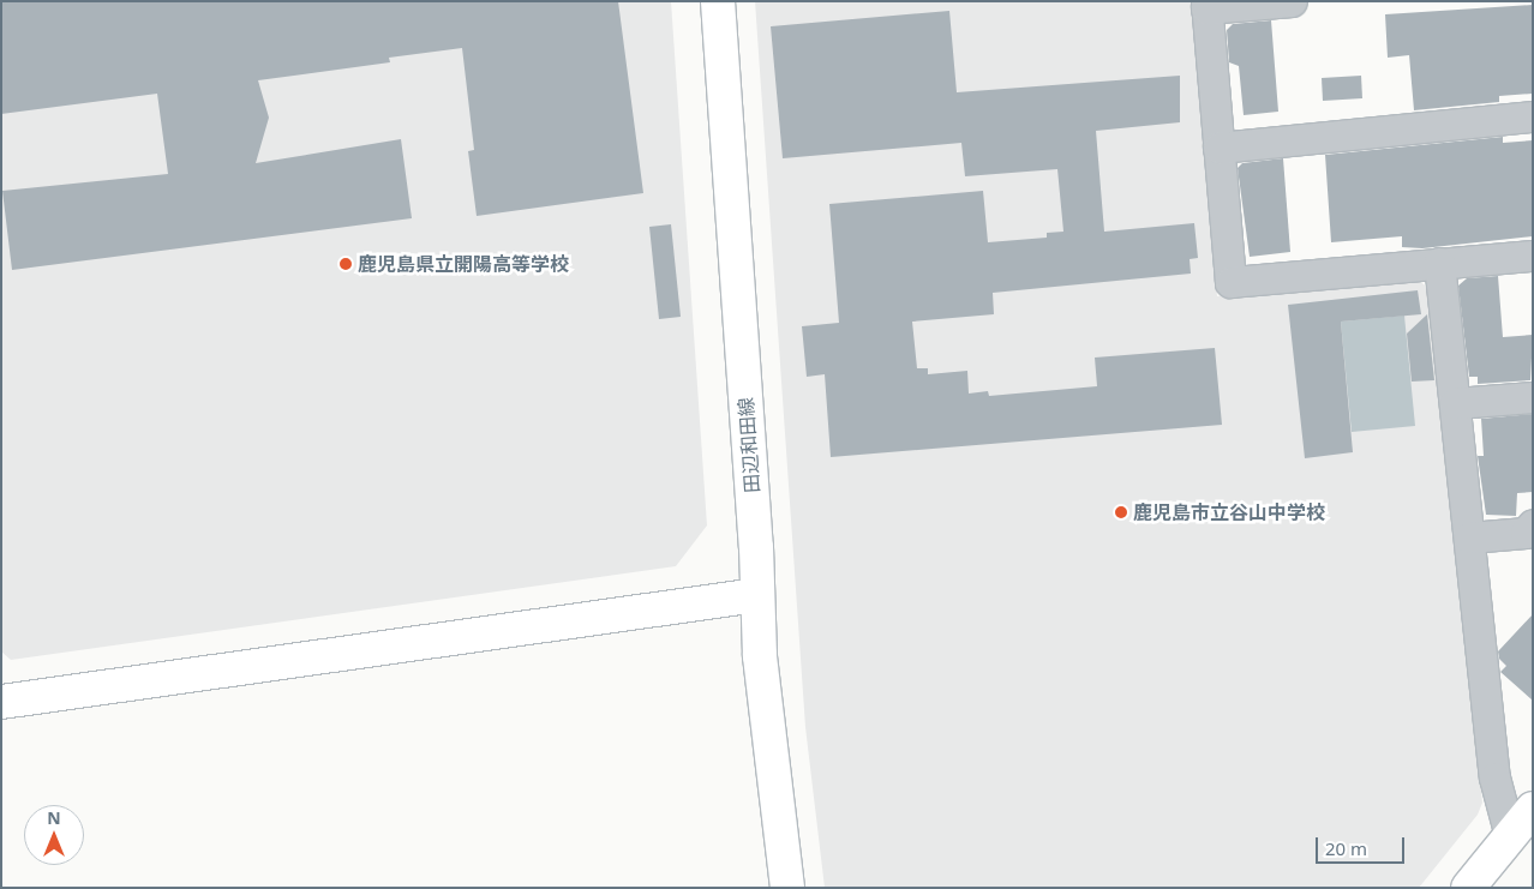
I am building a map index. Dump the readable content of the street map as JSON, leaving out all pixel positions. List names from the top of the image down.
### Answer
{
  "streets": {
    "street": ["田辺和田線"]
  },
  "places": ["鹿児島県立開陽高等学校", "鹿児島市立谷山中学校"],
  "scale_bar": "20 m",
  "north": "top"
}
